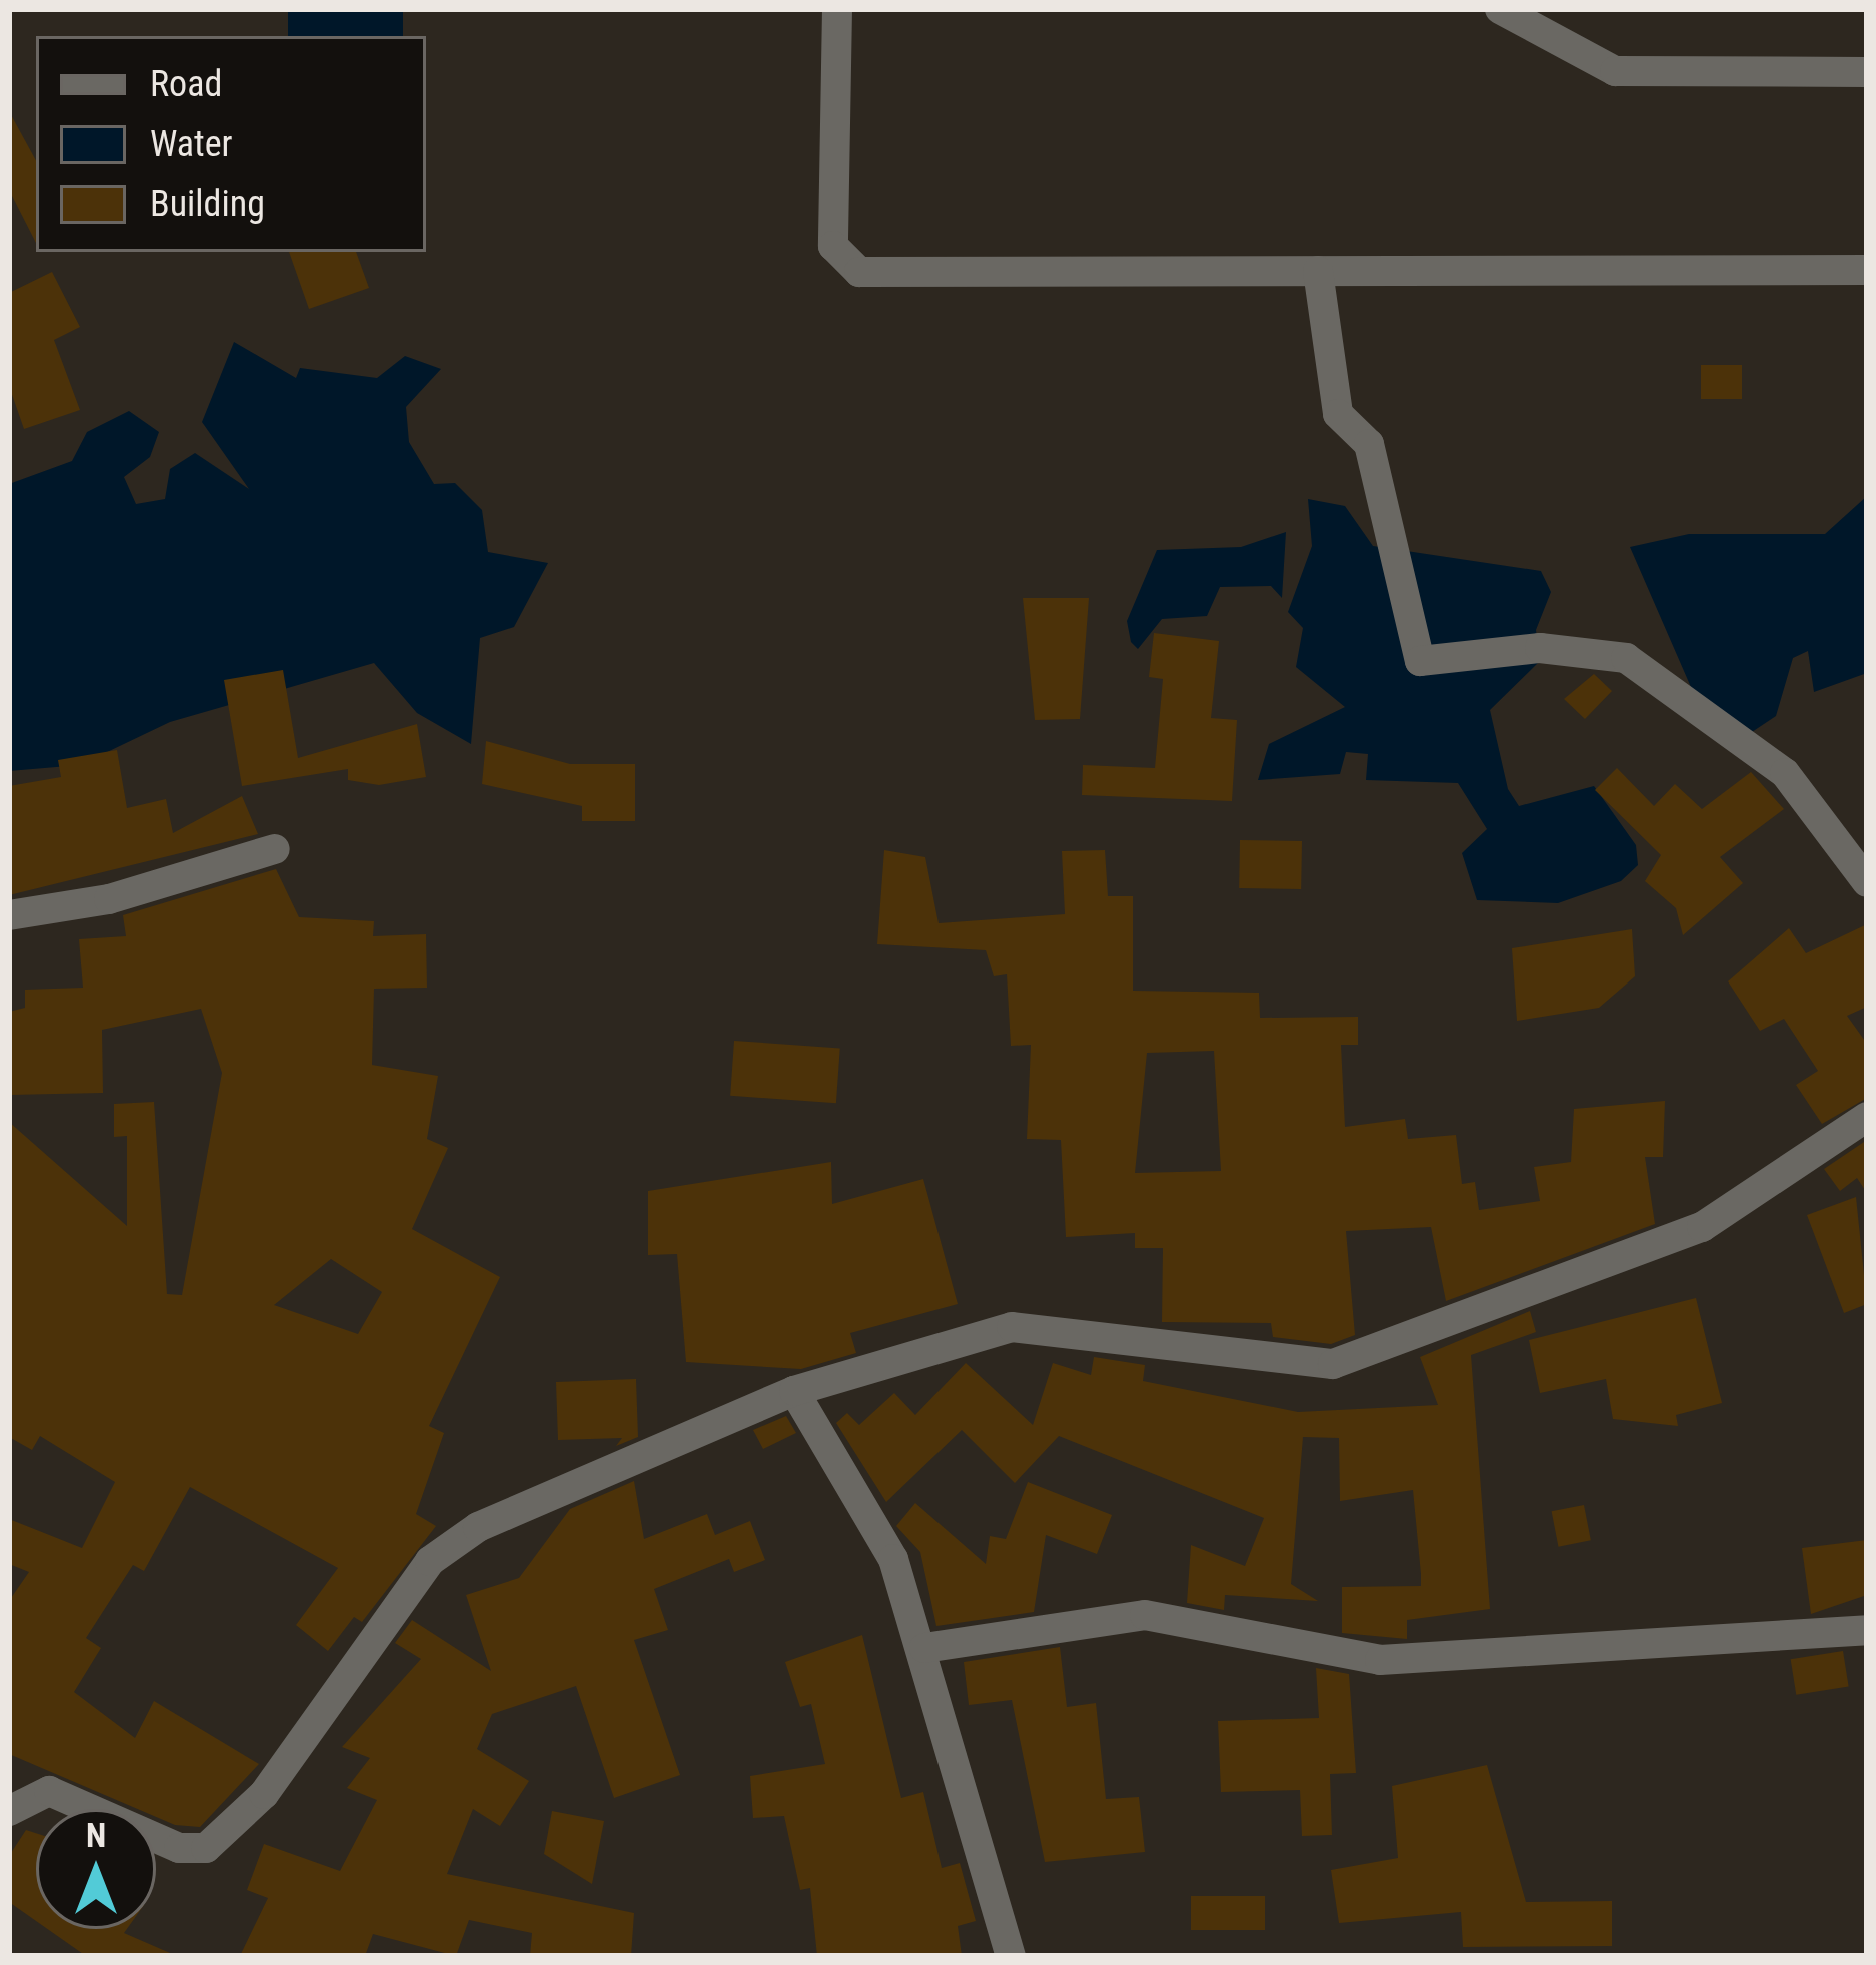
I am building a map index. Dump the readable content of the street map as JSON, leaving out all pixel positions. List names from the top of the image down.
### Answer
{
  "legend": ["Road", "Water", "Building"],
  "north": "top"
}
